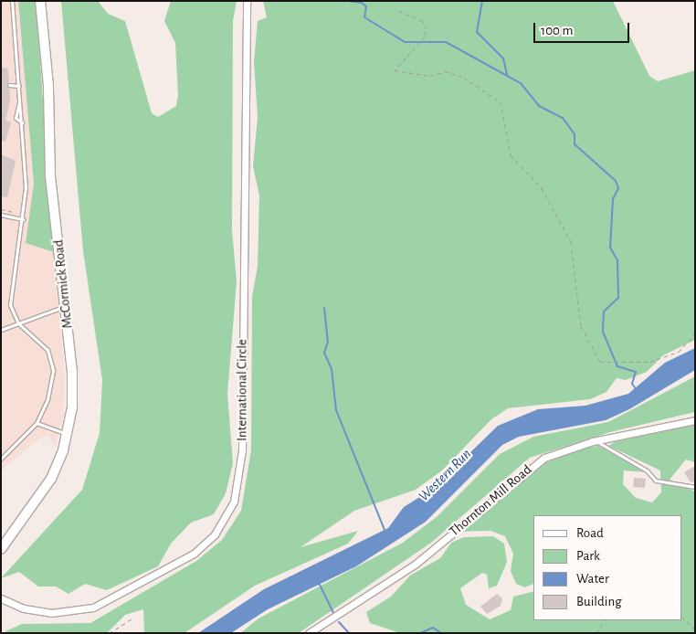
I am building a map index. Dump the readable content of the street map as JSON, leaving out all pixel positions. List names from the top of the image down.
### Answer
{
  "streets": {
    "main road": ["McCormick Road"],
    "street": ["International Circle", "Thornton Mill Road"]
  },
  "water": ["Western Run"],
  "legend": [
    "Road",
    "Park",
    "Water",
    "Building"
  ],
  "scale_bar": "100 m"
}
